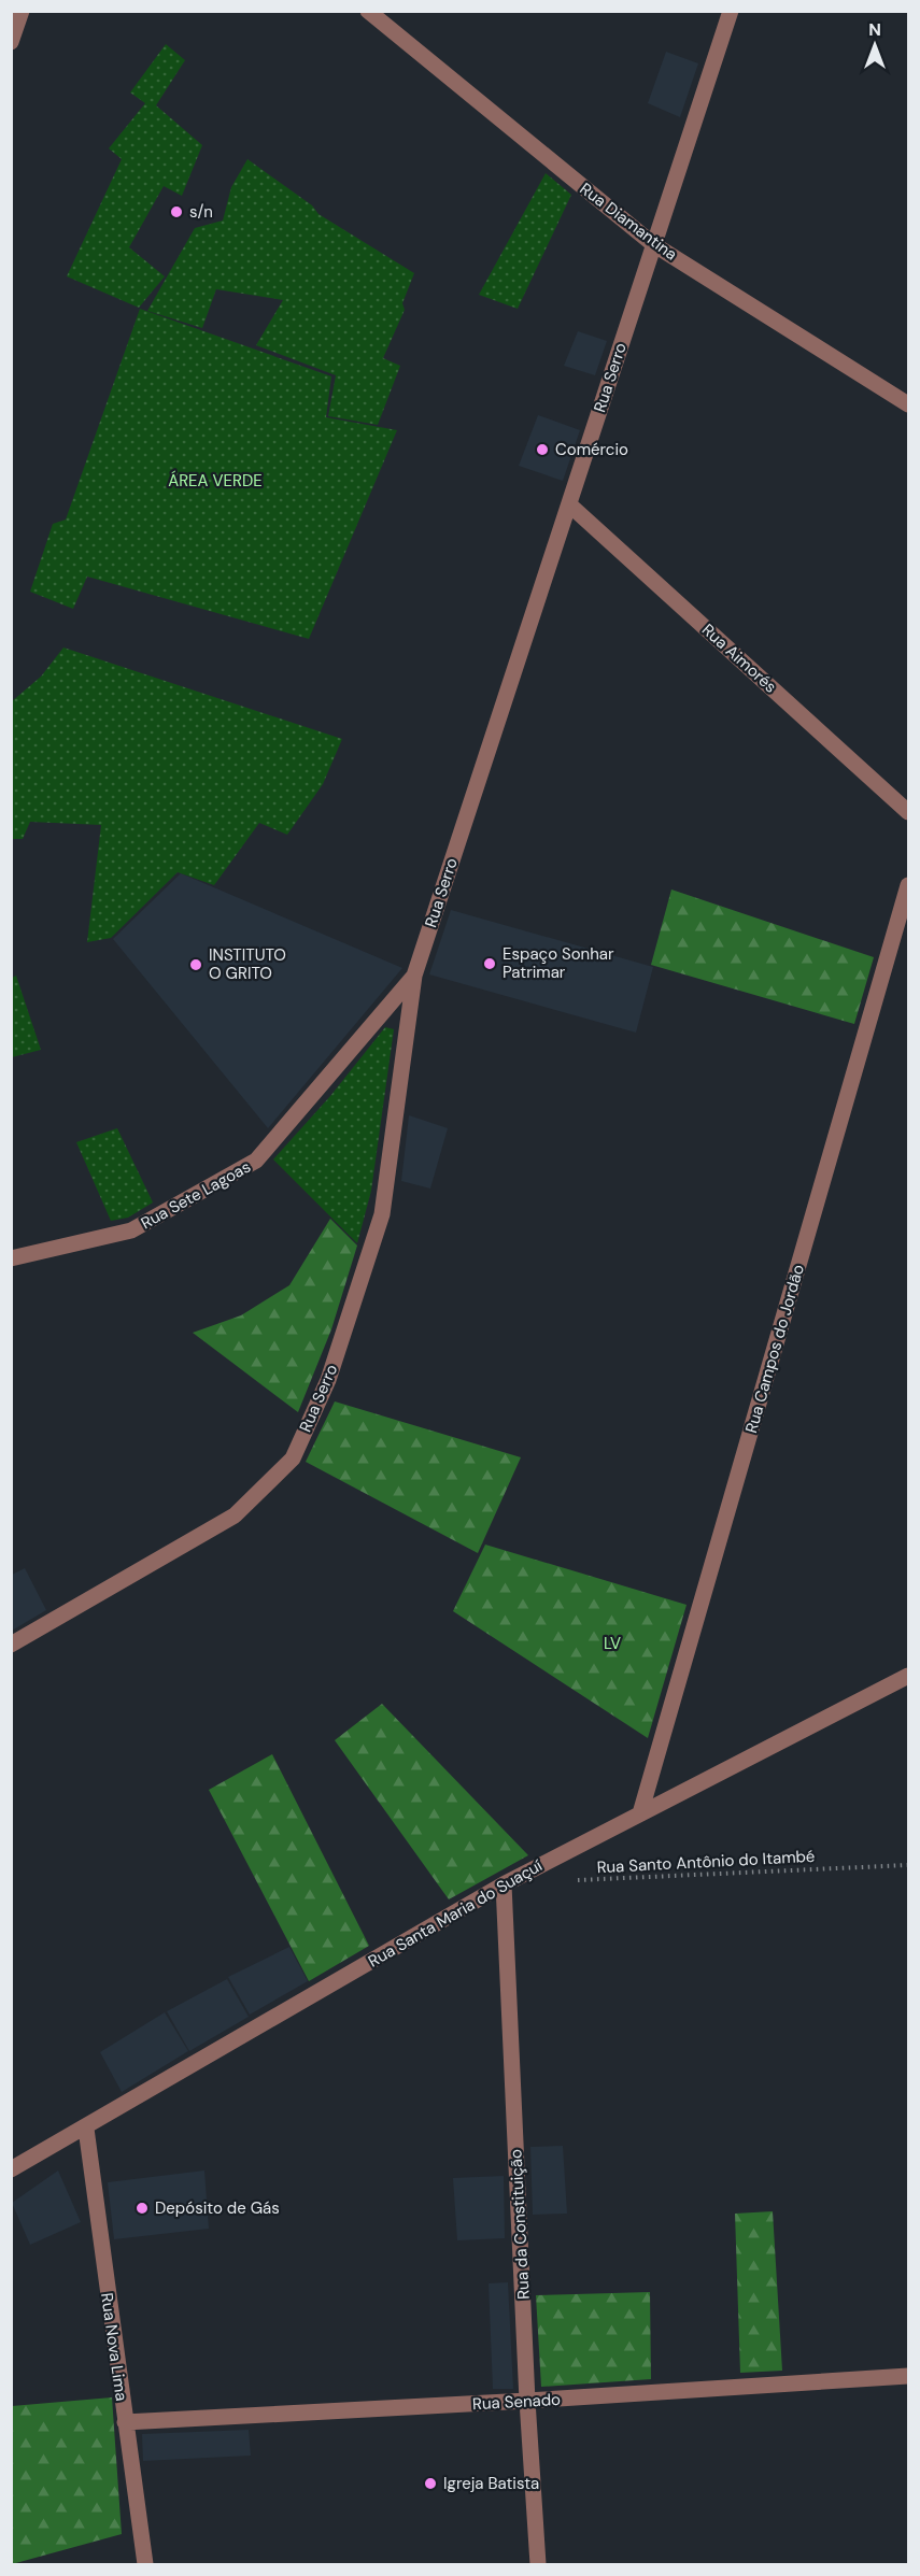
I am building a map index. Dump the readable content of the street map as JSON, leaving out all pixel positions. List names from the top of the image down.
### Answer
{
  "streets": {
    "street": [
      "Rua Diamantina",
      "Rua Serro",
      "Rua Aimorés",
      "Rua Sete Lagoas",
      "Rua Campos do Jordão",
      "Rua Santa Maria do Suaçuí",
      "Rua da Constituição",
      "Rua Nova Lima",
      "Rua Senado"
    ],
    "path": ["Rua Santo Antônio do Itambé"]
  },
  "crossings": [
    ["Rua Diamantina", "Rua Serro"],
    ["Rua Serro", "Rua Aimorés"],
    ["Rua Serro", "Rua Sete Lagoas"],
    ["Rua Campos do Jordão", "Rua Santa Maria do Suaçuí"],
    ["Rua Santa Maria do Suaçuí", "Rua da Constituição"],
    ["Rua Santa Maria do Suaçuí", "Rua Nova Lima"],
    ["Rua da Constituição", "Rua Senado"],
    ["Rua Nova Lima", "Rua Senado"]
  ],
  "parks": ["ÁREA VERDE", "LV"],
  "places": [
    "s/n",
    "Comércio",
    "Espaço Sonhar Patrimar",
    "INSTITUTO O GRITO",
    "Depósito de Gás",
    "Igreja Batista"
  ],
  "north": "top"
}
